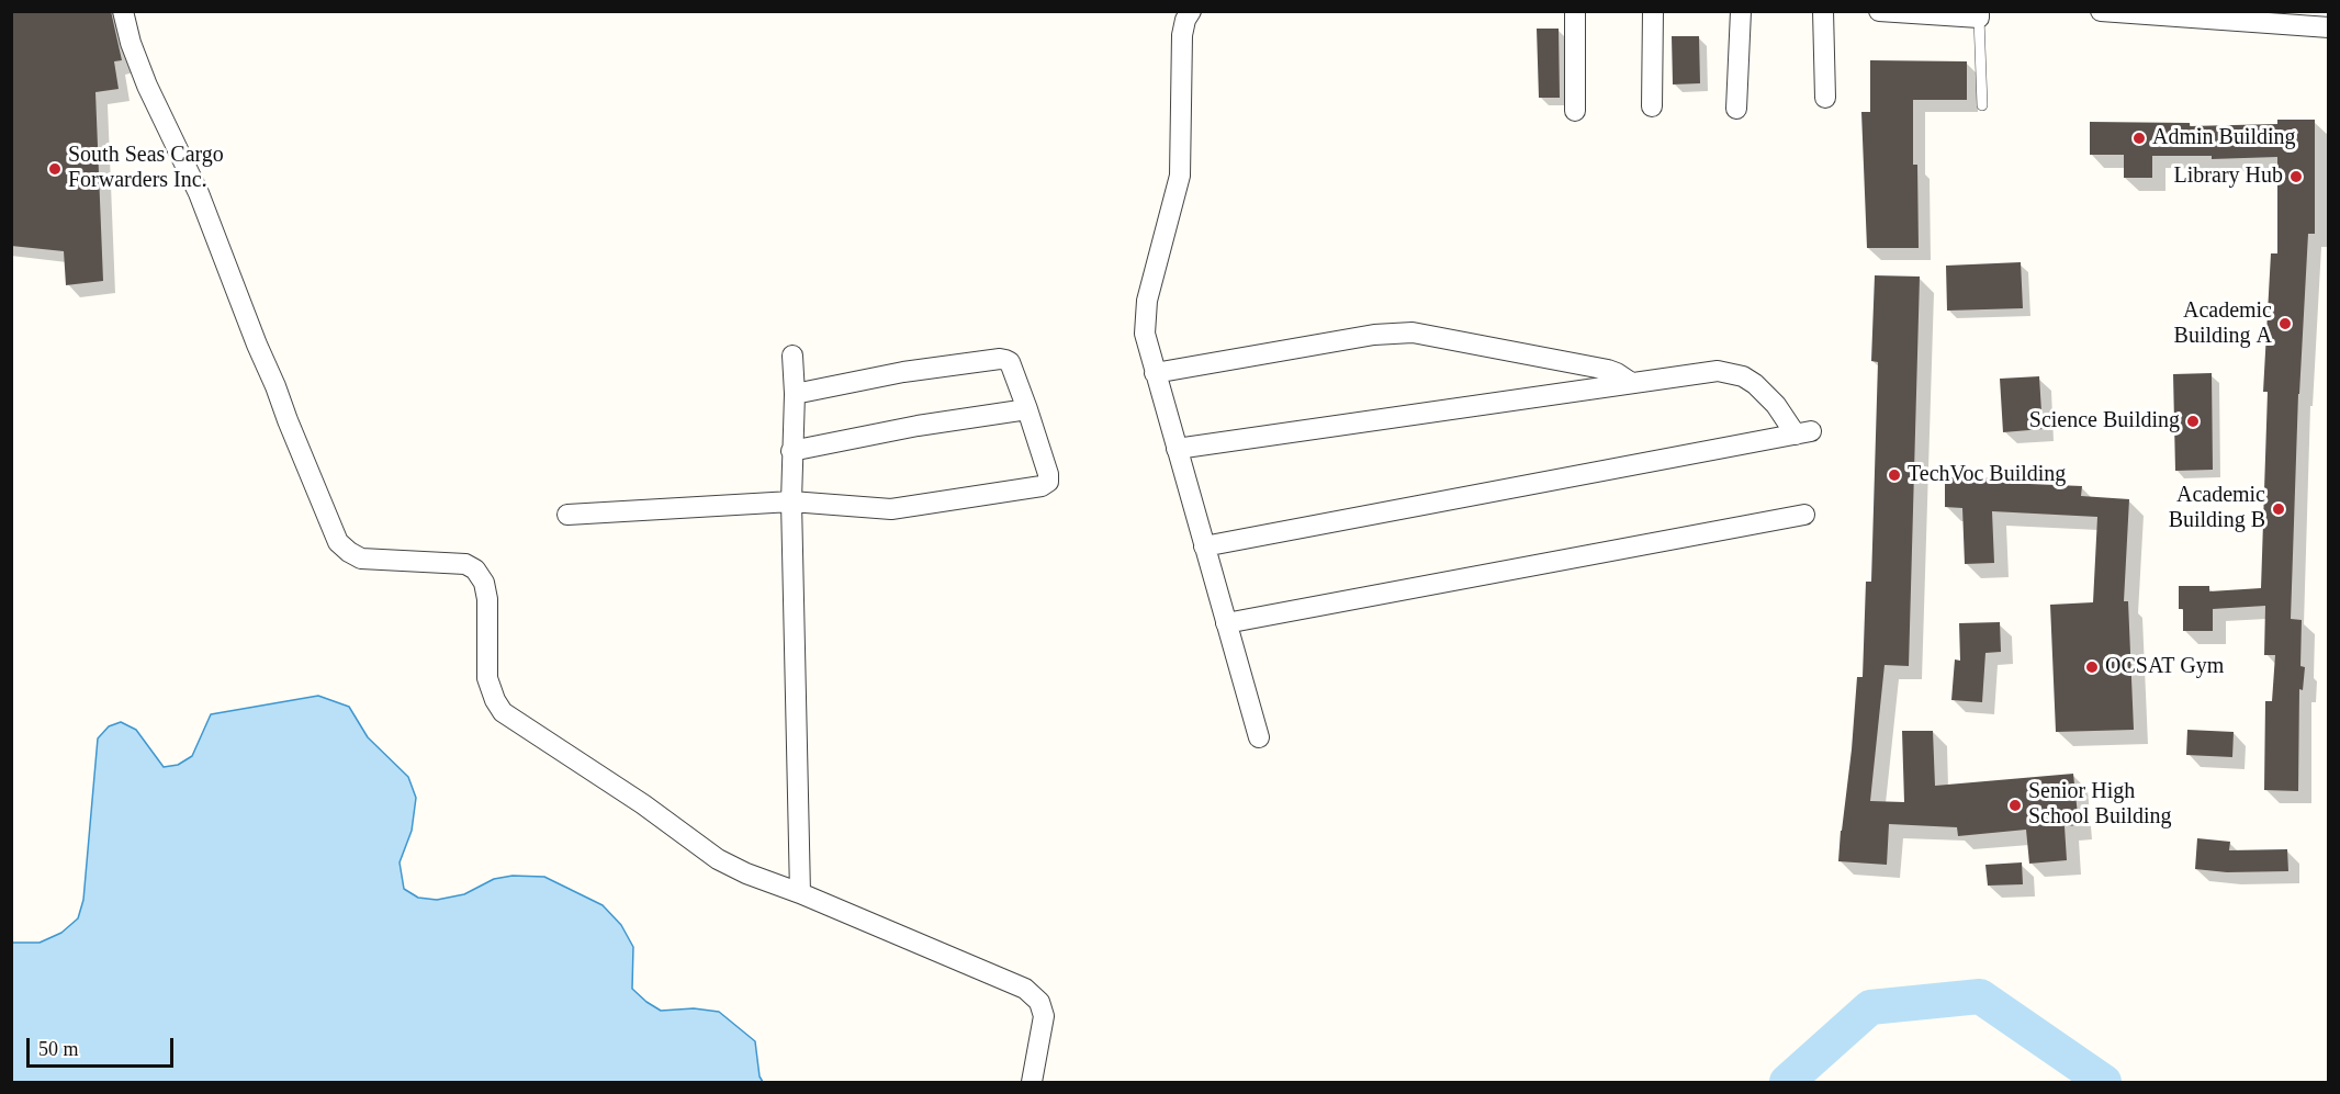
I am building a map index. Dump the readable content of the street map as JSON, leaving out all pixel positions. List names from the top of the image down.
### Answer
{
  "places": [
    "Admin Building",
    "South Seas Cargo Forwarders Inc.",
    "Library Hub",
    "Academic Building A",
    "Science Building",
    "TechVoc Building",
    "Academic Building B",
    "OCSAT Gym",
    "Senior High School Building"
  ],
  "scale_bar": "50 m"
}
